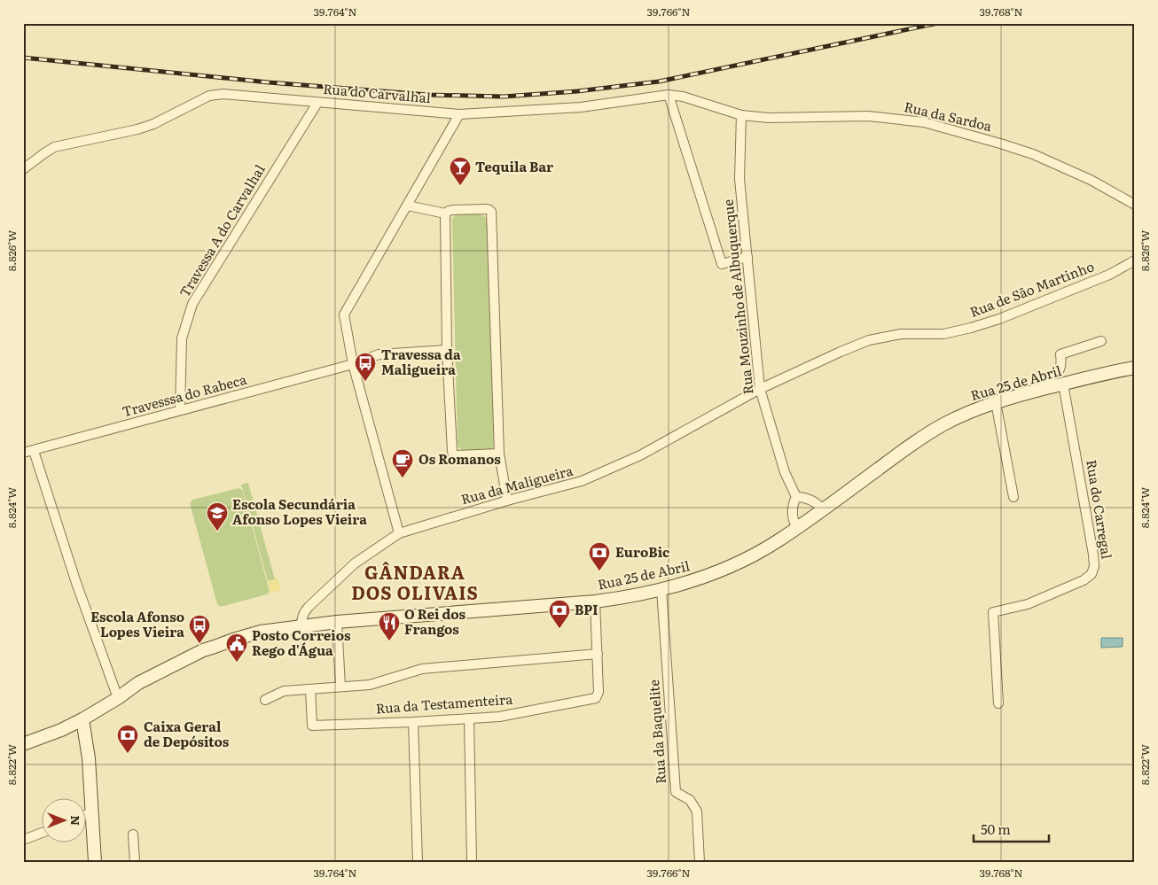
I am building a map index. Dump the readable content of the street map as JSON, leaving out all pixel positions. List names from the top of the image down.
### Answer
{
  "streets": {
    "main road": ["Rua 25 de Abril"],
    "street": [
      "Rua do Carvalhal",
      "Rua da Sardoa",
      "Travessa A do Carvalhal",
      "Rua de São Martinho",
      "Rua Mouzinho de Albuquerque",
      "Travesssa do Rabeca",
      "Rua da Maligueira",
      "Rua do Carregal",
      "Rua da Testamenteira",
      "Rua da Baquelite"
    ]
  },
  "crossings": [
    ["Rua do Carvalhal", "Rua da Sardoa"],
    ["Rua do Carvalhal", "Travessa A do Carvalhal"],
    ["Rua do Carvalhal", "Rua Mouzinho de Albuquerque"],
    ["Rua da Sardoa", "Rua Mouzinho de Albuquerque"],
    ["Travessa A do Carvalhal", "Travesssa do Rabeca"],
    ["Rua de São Martinho", "Rua Mouzinho de Albuquerque"],
    ["Rua de São Martinho", "Rua da Maligueira"],
    ["Rua Mouzinho de Albuquerque", "Rua da Maligueira"],
    ["Rua 25 de Abril", "Rua da Maligueira"],
    ["Rua 25 de Abril", "Rua do Carregal"],
    ["Rua 25 de Abril", "Rua da Testamenteira"],
    ["Rua 25 de Abril", "Rua da Baquelite"]
  ],
  "districts": ["GÂNDARA DOS OLIVAIS"],
  "places": {
    "bar": ["Tequila Bar"],
    "bus stop": ["Travessa da Maligueira", "Escola Afonso Lopes Vieira"],
    "cafe": ["Os Romanos"],
    "school or university": ["Escola Secundária Afonso Lopes Vieira"],
    "bank": ["EuroBic", "BPI", "Caixa Geral de Depósitos"],
    "restaurant": ["O Rei dos Frangos"],
    "public building": ["Posto Correios Rego d'Água"]
  },
  "scale_bar": "50 m",
  "north": "right",
  "coordinates": [
    "39.764°N",
    "39.766°N",
    "39.768°N",
    "8.826°W",
    "8.824°W",
    "8.822°W"
  ]
}
